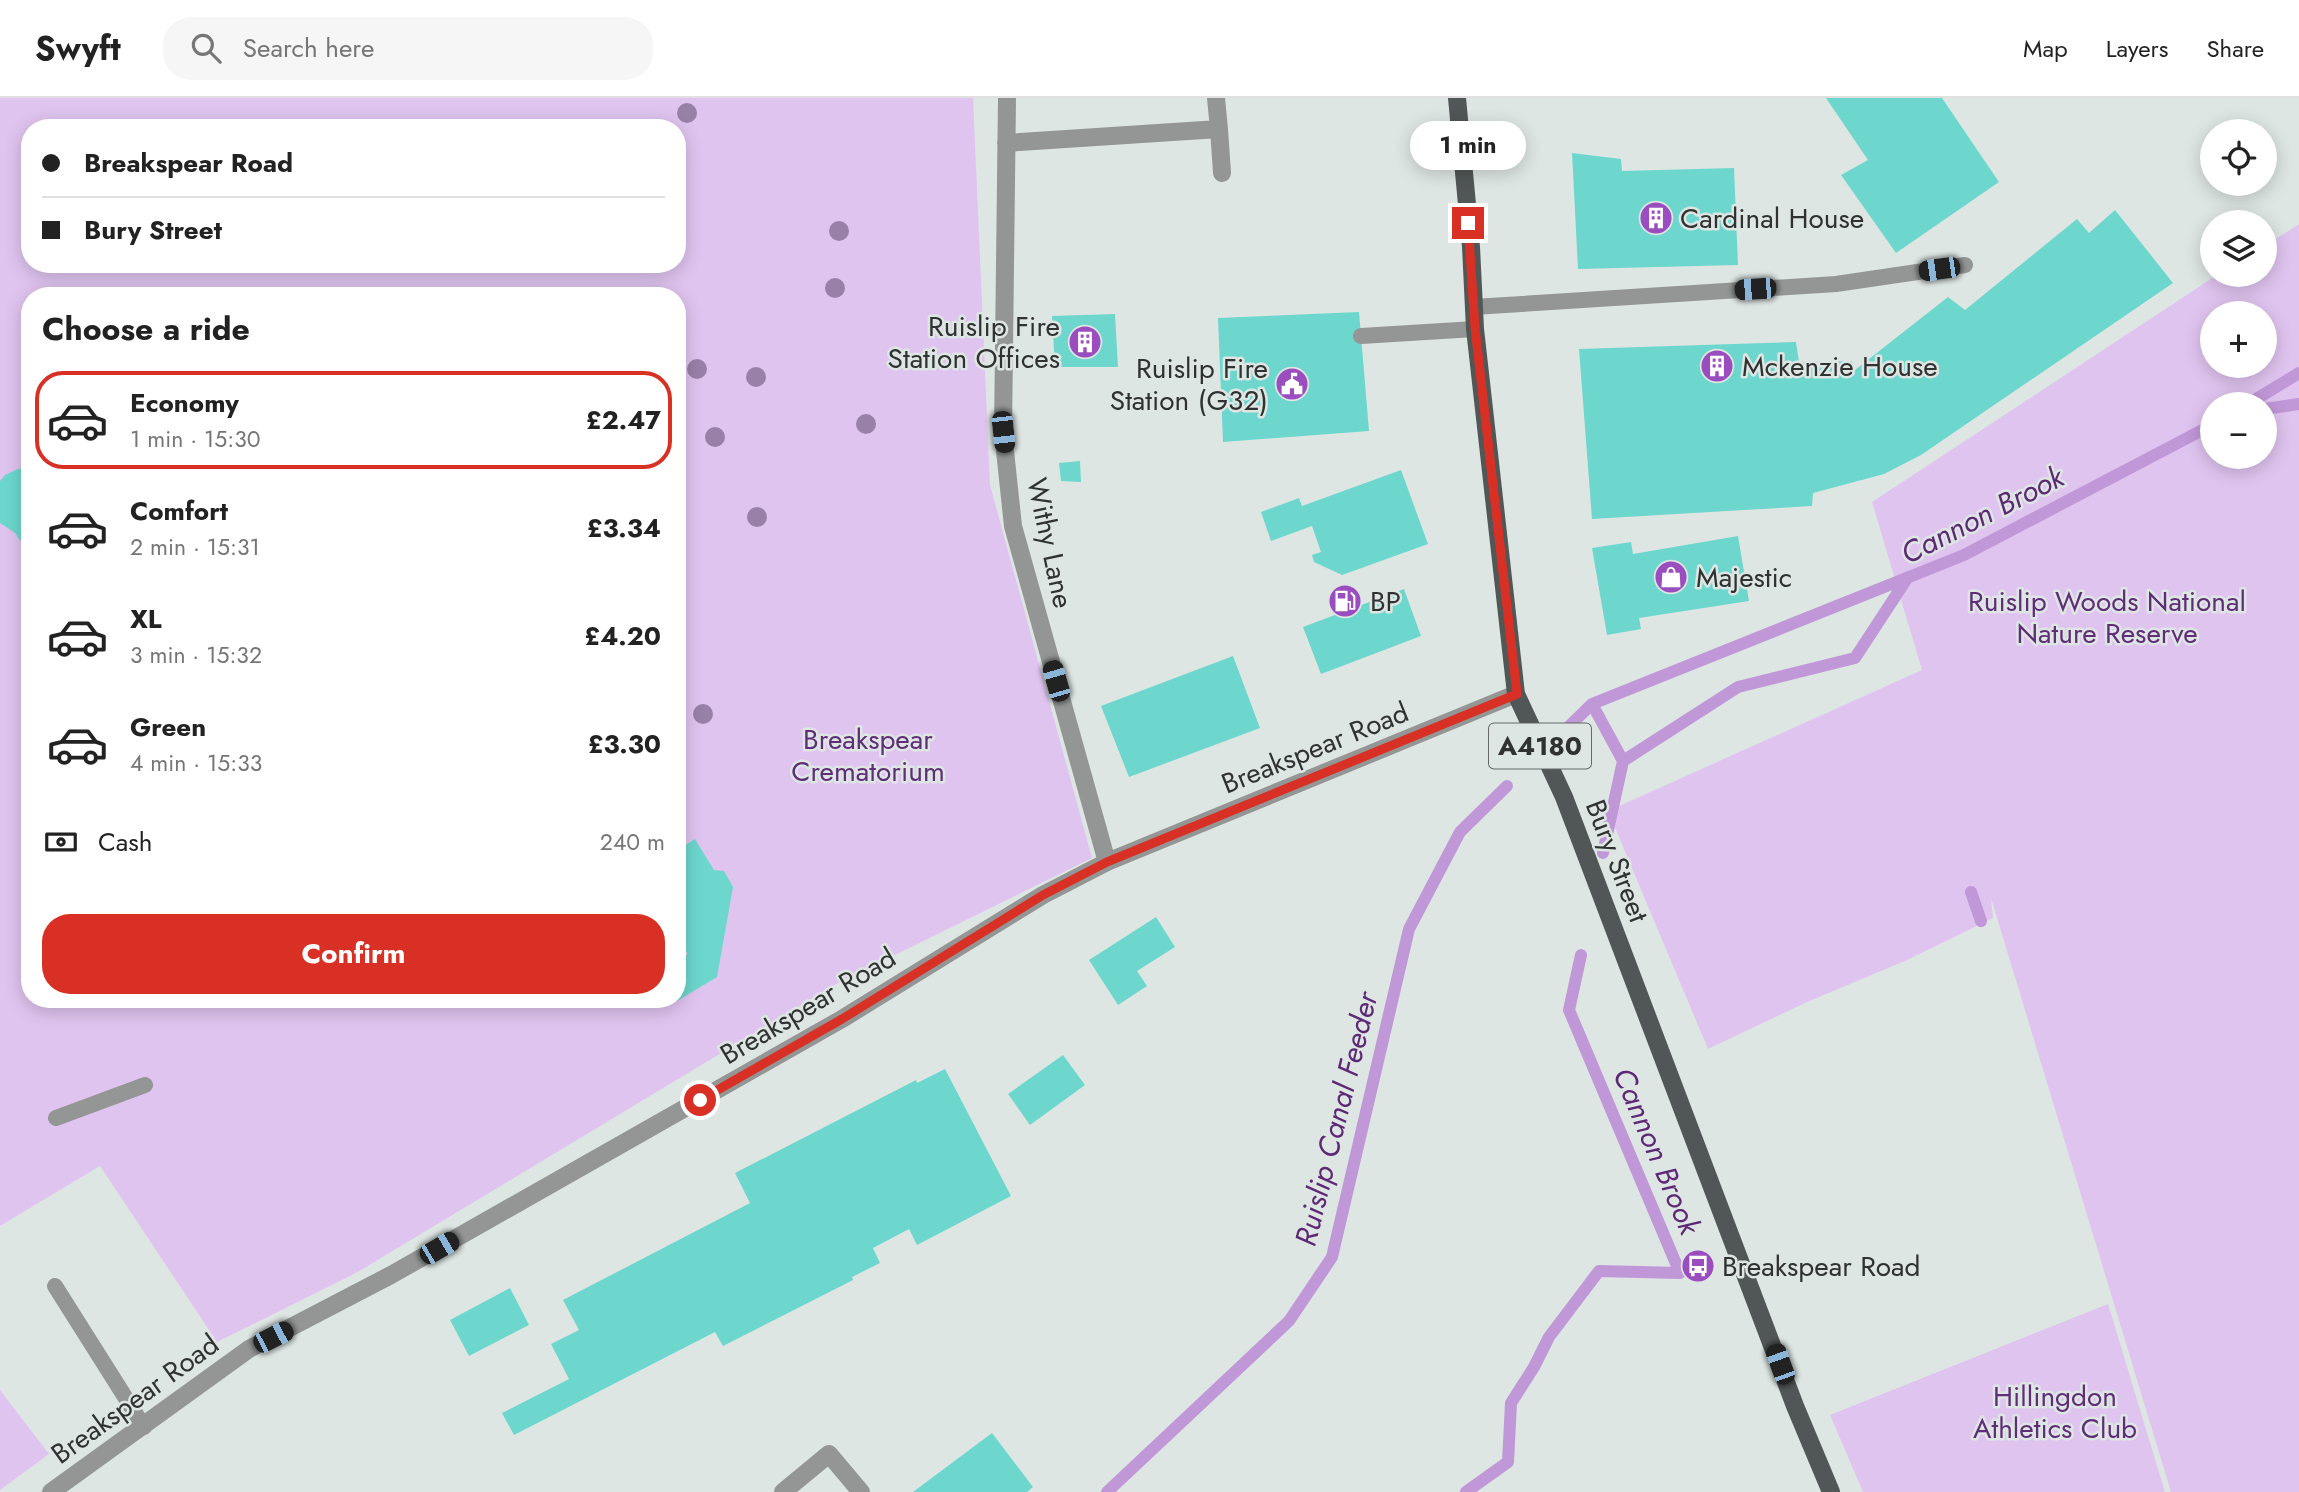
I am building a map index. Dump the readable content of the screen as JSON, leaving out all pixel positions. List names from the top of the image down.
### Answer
{
  "streets": {
    "main road": ["A4180", "Bury Street"],
    "street": ["Withy Lane", "Breakspear Road"]
  },
  "crossings": [
    ["Withy Lane", "Breakspear Road"],
    ["Breakspear Road", "Bury Street"]
  ],
  "water": ["Cannon Brook", "Ruislip Canal Feeder"],
  "parks": ["Ruislip Woods National Nature Reserve", "Breakspear Crematorium", "Hillingdon Athletics Club"],
  "places": {
    "building": ["Cardinal House", "Ruislip Fire Station Offices", "Mckenzie House"],
    "public building": ["Ruislip Fire Station (G32)"],
    "shop": ["Majestic"],
    "fuel station": ["BP"],
    "bus stop": ["Breakspear Road"]
  },
  "page": {
    "header": "Swyft",
    "search": "Search here",
    "nav": ["Map", "Layers", "Share"],
    "map_buttons": ["+", "−"],
    "banner": ["Breakspear Road", "Bury Street"],
    "bubble": "1 min",
    "heading": "Choose a ride",
    "list": [
      {
        "name": "Economy",
        "note": "1 min · 15:30",
        "value": "£2.47"
      },
      {
        "name": "Comfort",
        "note": "2 min · 15:31",
        "value": "£3.34"
      },
      {
        "name": "XL",
        "note": "3 min · 15:32",
        "value": "£4.20"
      },
      {
        "name": "Green",
        "note": "4 min · 15:33",
        "value": "£3.30"
      }
    ],
    "pay": ["Cash", "240 m"],
    "buttons": "Confirm"
  }
}
